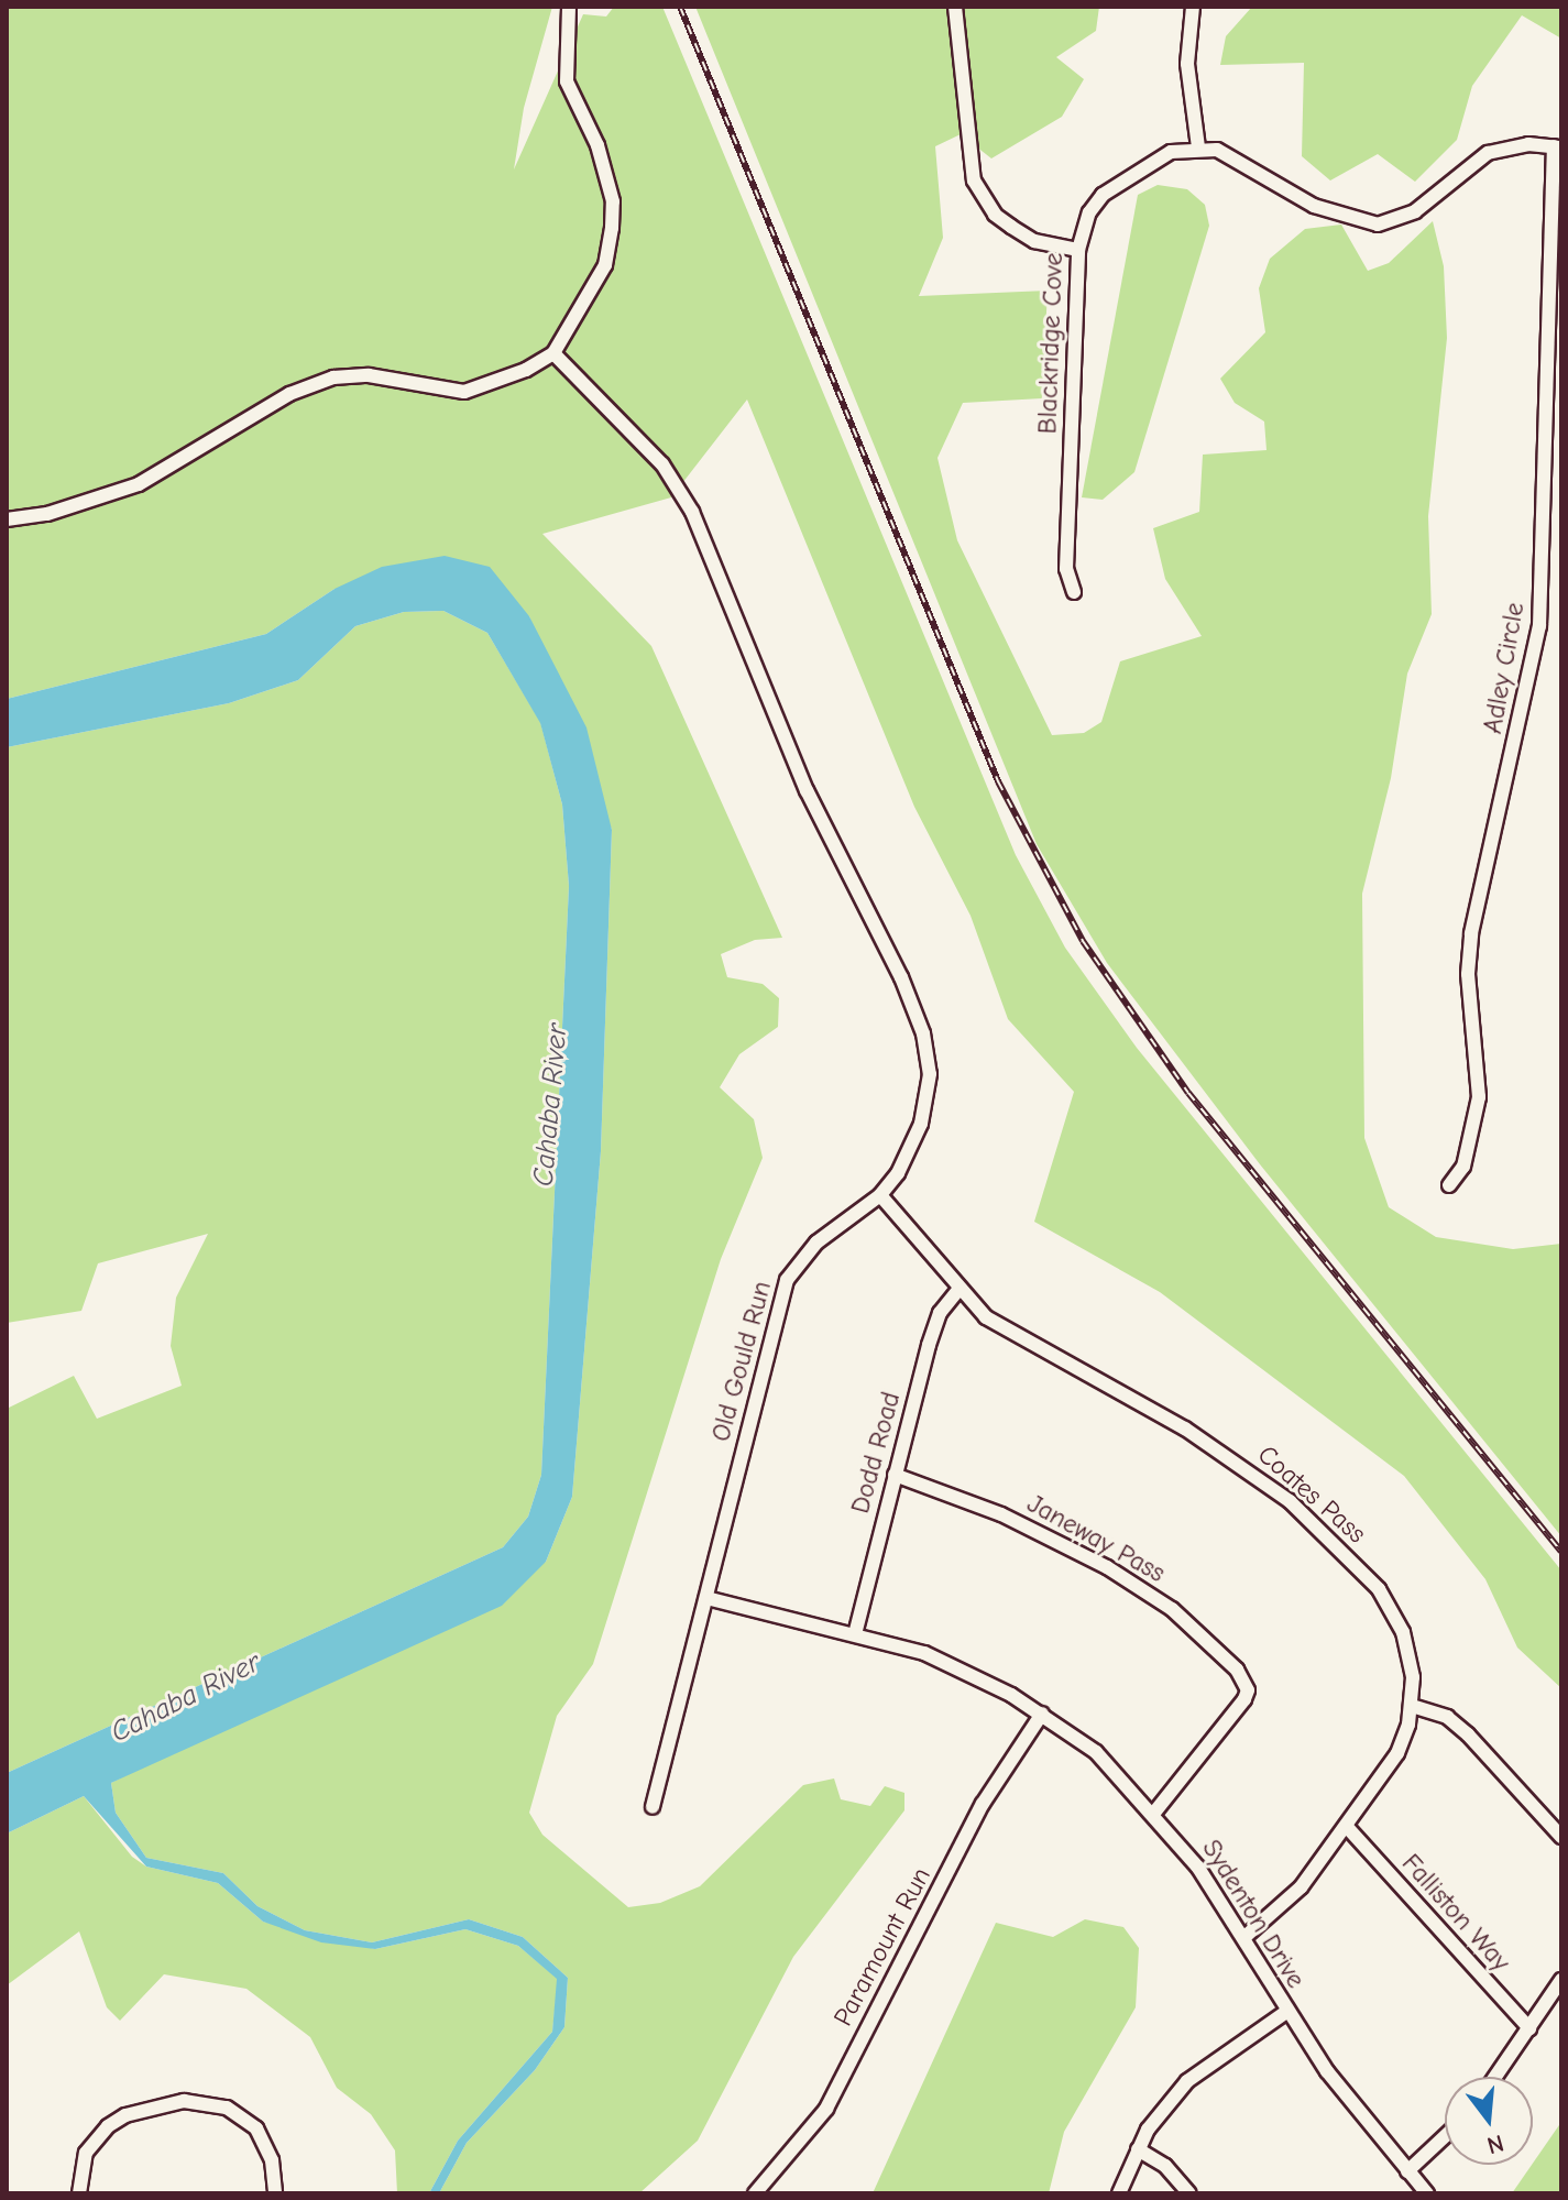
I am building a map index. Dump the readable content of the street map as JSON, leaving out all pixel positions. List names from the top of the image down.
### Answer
{
  "streets": {
    "street": [
      "Blackridge Cove",
      "Adley Circle",
      "Old Gould Run",
      "Dodd Road",
      "Coates Pass",
      "Janeway Pass",
      "Falliston Way",
      "Sydenton Drive",
      "Paramount Run"
    ]
  },
  "crossings": [
    ["Old Gould Run", "Coates Pass"],
    ["Old Gould Run", "Sydenton Drive"],
    ["Dodd Road", "Coates Pass"],
    ["Dodd Road", "Janeway Pass"],
    ["Dodd Road", "Sydenton Drive"],
    ["Coates Pass", "Falliston Way"],
    ["Coates Pass", "Sydenton Drive"],
    ["Janeway Pass", "Sydenton Drive"],
    ["Sydenton Drive", "Paramount Run"]
  ],
  "water": ["Cahaba River"],
  "north": "bottom"
}
